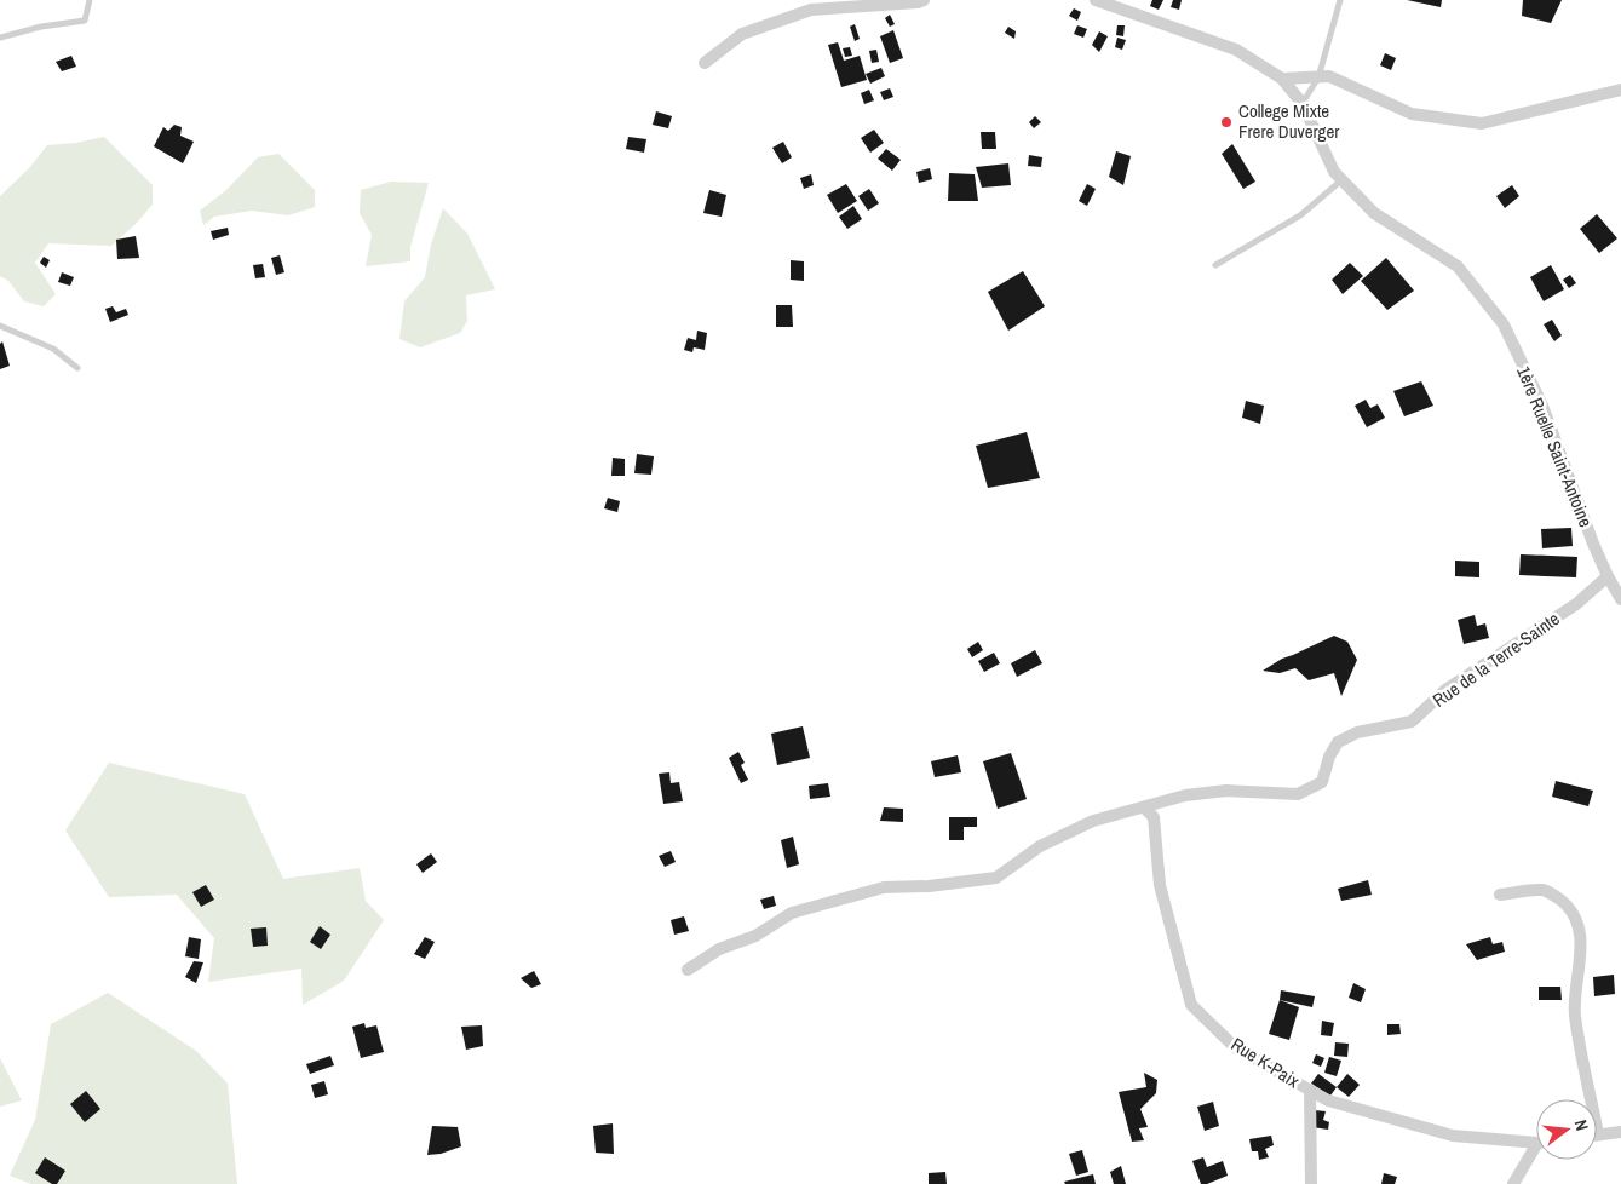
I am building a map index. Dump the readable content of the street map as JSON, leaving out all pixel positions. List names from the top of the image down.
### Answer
{
  "streets": {
    "street": ["1ère Ruelle Saint-Antoine", "Rue de la Terre-Sainte", "Rue K-Paix"]
  },
  "crossings": [
    ["1ère Ruelle Saint-Antoine", "Rue de la Terre-Sainte"],
    ["Rue de la Terre-Sainte", "Rue K-Paix"]
  ],
  "places": ["College Mixte Frere Duverger"],
  "north": "right"
}
